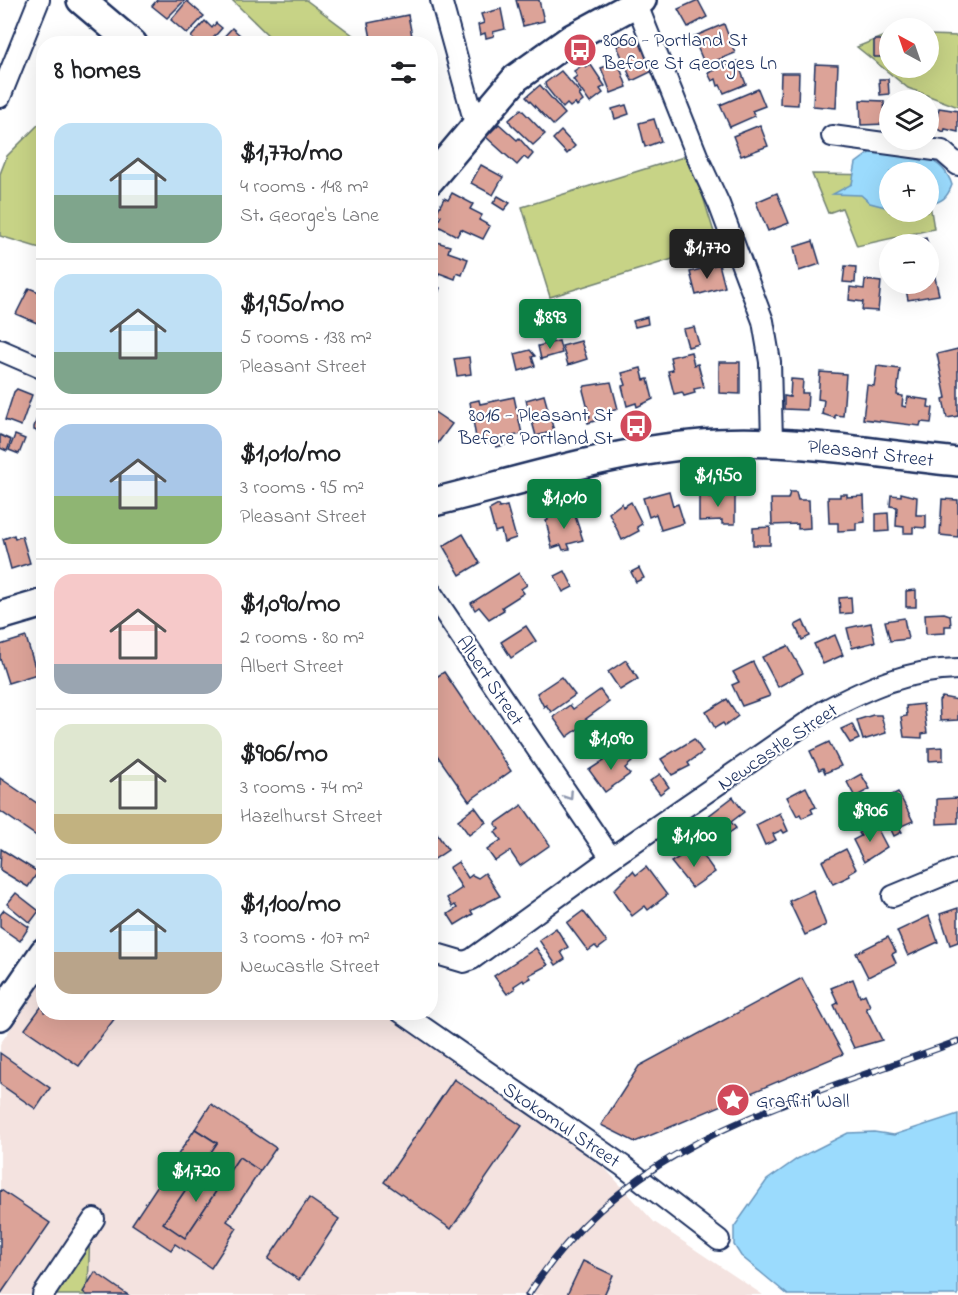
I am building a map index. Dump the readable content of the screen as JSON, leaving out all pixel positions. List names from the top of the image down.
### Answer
{
  "streets": {
    "main road": ["Pleasant Street"],
    "street": ["Albert Street", "Newcastle Street", "Skokomul Street"]
  },
  "crossings": [
    ["Albert Street", "Newcastle Street"]
  ],
  "one_way": ["Albert Street"],
  "places": {
    "bus stop": ["8060 - Portland St Before St Georges Ln", "8016 - Pleasant St Before Portland St"],
    "place": ["Graffiti Wall"]
  },
  "north": "top left",
  "page": {
    "map_buttons": ["+", "−"],
    "heading": "8 homes",
    "list": [
      {
        "name": "$1,770/mo",
        "note": "4 rooms · 148 m² · St. George's Lane"
      },
      {
        "name": "$1,950/mo",
        "note": "5 rooms · 138 m² · Pleasant Street"
      },
      {
        "name": "$1,010/mo",
        "note": "3 rooms · 95 m² · Pleasant Street"
      },
      {
        "name": "$1,090/mo",
        "note": "2 rooms · 80 m² · Albert Street"
      },
      {
        "name": "$906/mo",
        "note": "3 rooms · 74 m² · Hazelhurst Street"
      },
      {
        "name": "$1,100/mo",
        "note": "3 rooms · 107 m² · Newcastle Street"
      }
    ],
    "price": [
      "$1,770",
      "$893",
      "$1,950",
      "$1,010",
      "$1,090",
      "$906",
      "$1,100",
      "$1,720"
    ]
  }
}
